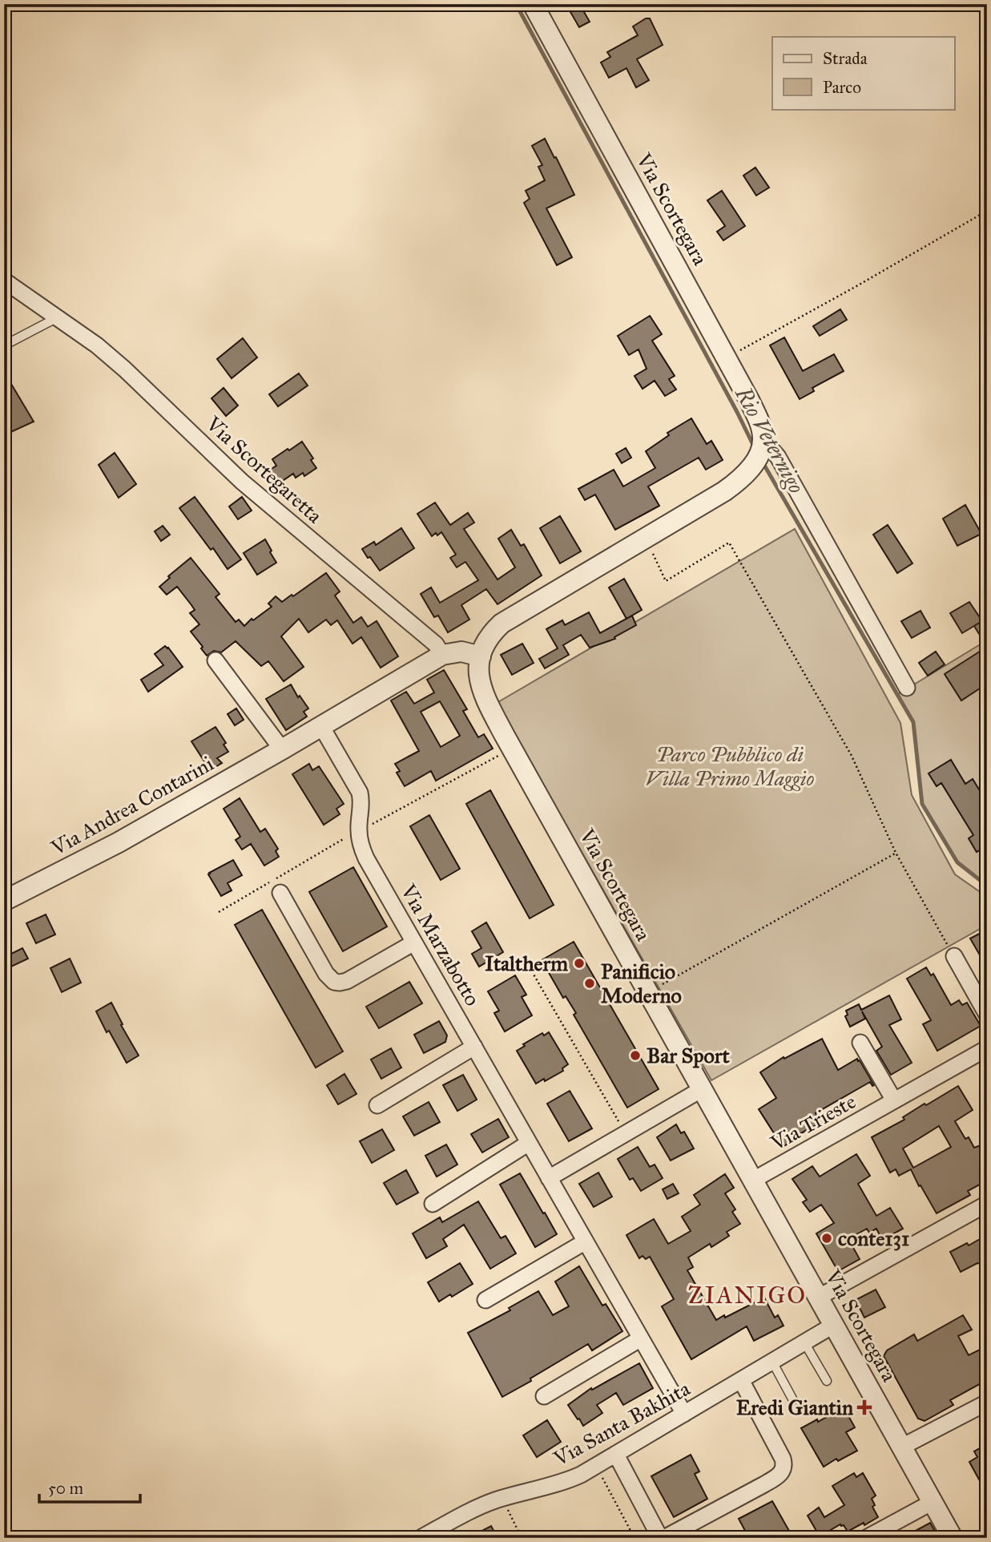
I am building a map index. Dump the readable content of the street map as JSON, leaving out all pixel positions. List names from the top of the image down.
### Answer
{
  "streets": {
    "street": [
      "Via Scortegara",
      "Via Scortegaretta",
      "Via Andrea Contarini",
      "Via Marzabotto",
      "Via Trieste",
      "Via Santa Bakhita"
    ]
  },
  "crossings": [
    ["Via Scortegara", "Via Andrea Contarini"],
    ["Via Scortegara", "Via Trieste"],
    ["Via Scortegara", "Via Santa Bakhita"],
    ["Via Scortegaretta", "Via Andrea Contarini"],
    ["Via Andrea Contarini", "Via Marzabotto"],
    ["Via Marzabotto", "Via Santa Bakhita"]
  ],
  "districts": ["ZIANIGO"],
  "water": ["Rio Veternigo"],
  "parks": ["Parco Pubblico di Villa Primo Maggio"],
  "places": {
    "other": [
      "Italtherm",
      "Panificio Moderno",
      "Bar Sport",
      "conte131"
    ],
    "health": ["Eredi Giantin"]
  },
  "legend": ["Strada", "Parco"],
  "scale_bar": "50 m"
}
